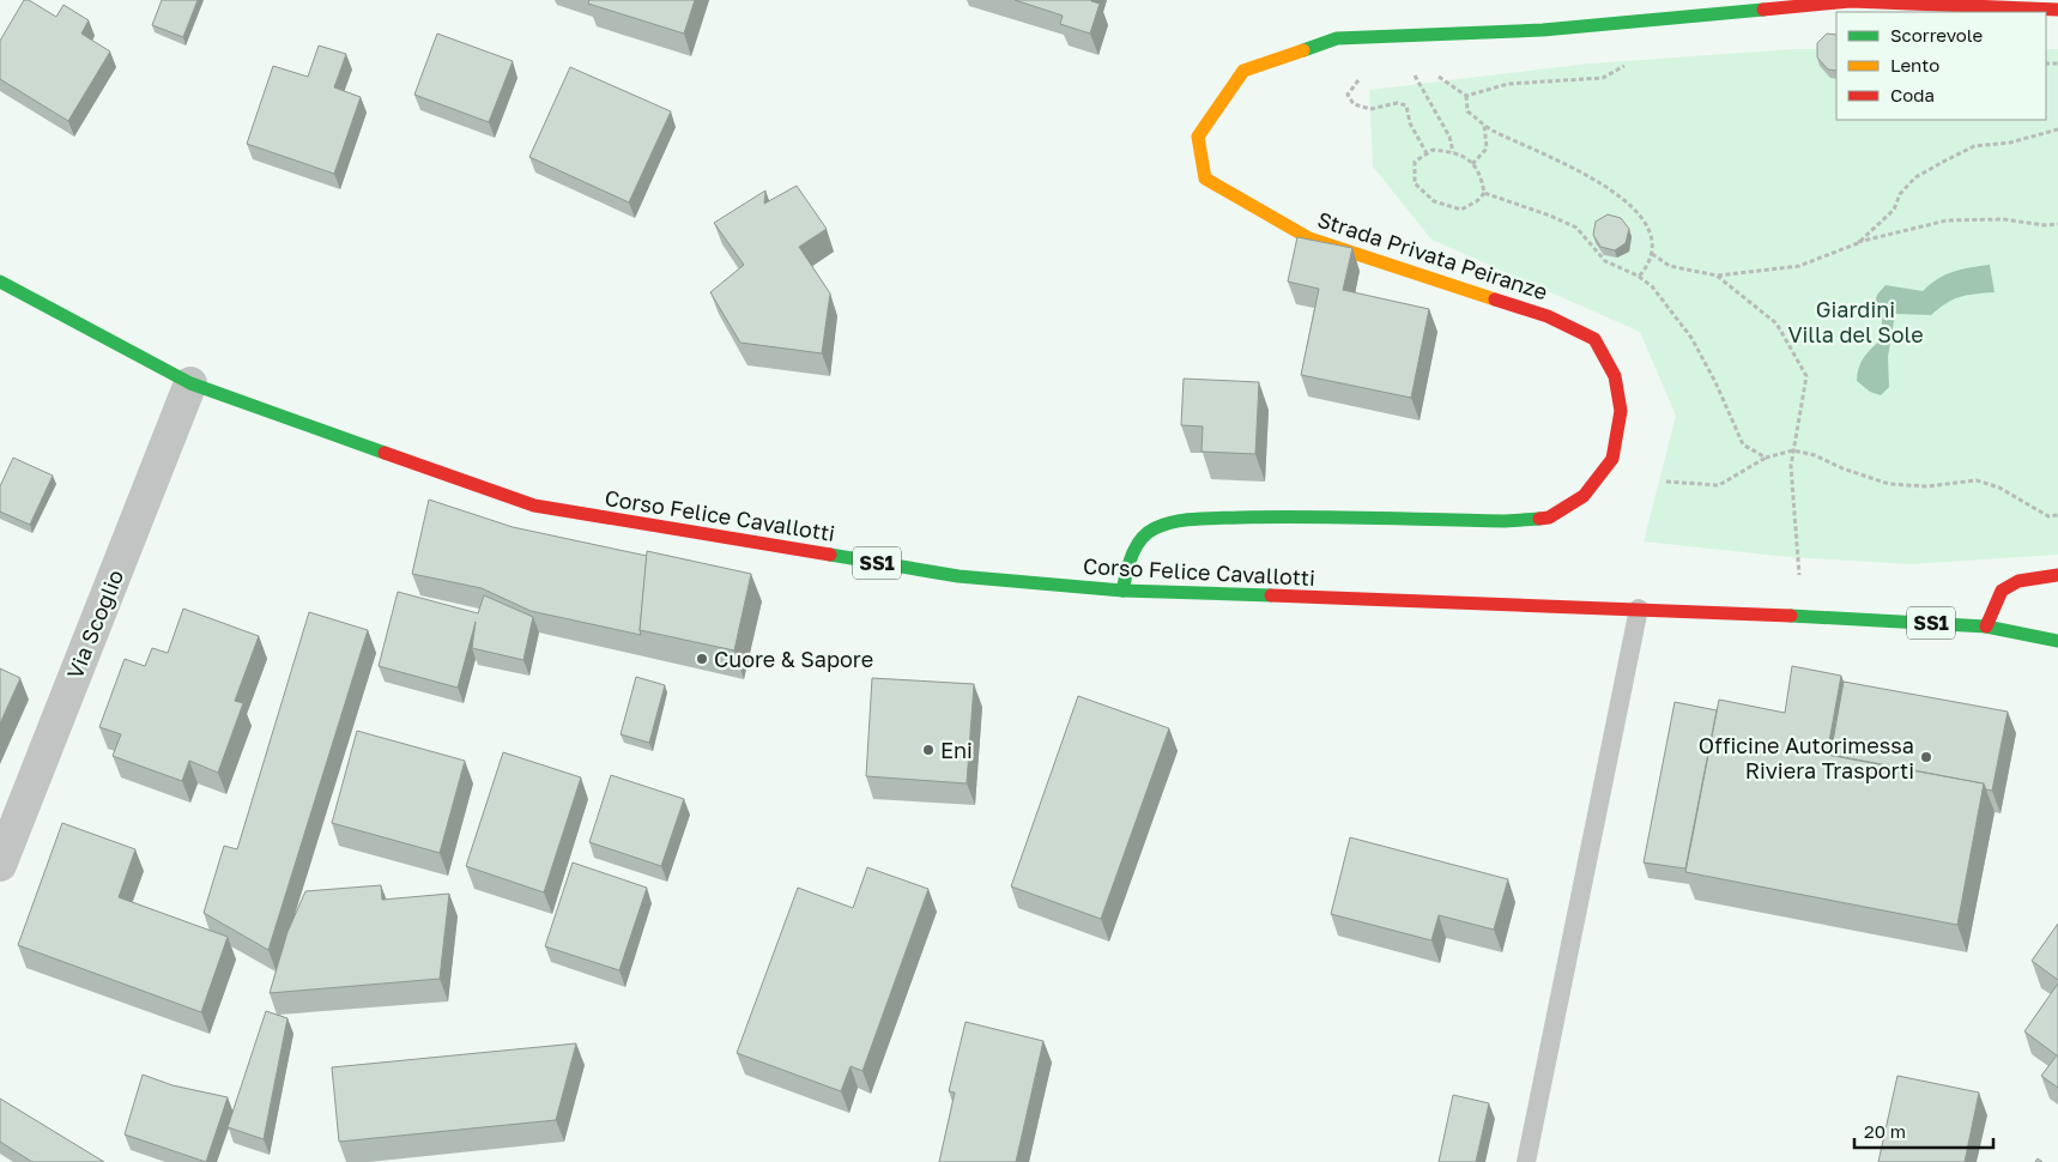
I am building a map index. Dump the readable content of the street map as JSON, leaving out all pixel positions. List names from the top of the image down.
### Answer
{
  "streets": {
    "street": [
      "Strada Privata Peiranze",
      "Corso Felice Cavallotti",
      "SS1",
      "Via Scoglio"
    ]
  },
  "crossings": [
    ["Strada Privata Peiranze", "Corso Felice Cavallotti"],
    ["Corso Felice Cavallotti", "SS1"],
    ["Corso Felice Cavallotti", "Via Scoglio"]
  ],
  "parks": ["Giardini Villa del Sole"],
  "places": ["Cuore & Sapore", "Eni", "Officine Autorimessa Riviera Trasporti"],
  "legend": ["Scorrevole", "Lento", "Coda"],
  "scale_bar": "20 m"
}
